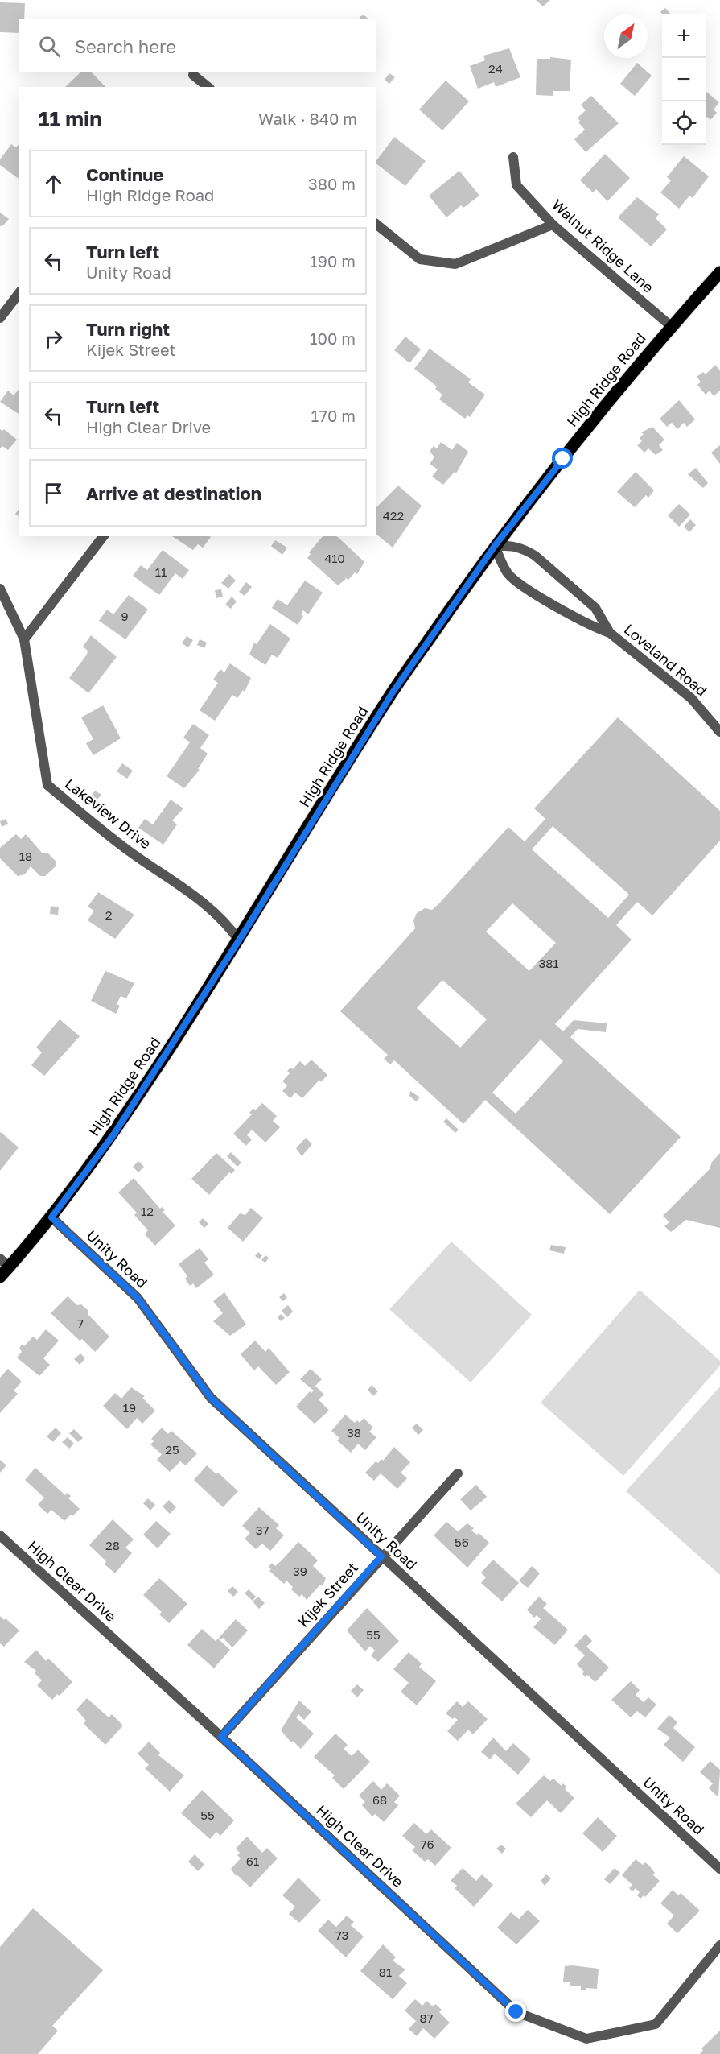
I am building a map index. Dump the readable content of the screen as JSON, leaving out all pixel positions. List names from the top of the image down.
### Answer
{
  "streets": {
    "main road": ["High Ridge Road"],
    "street": [
      "Walnut Ridge Lane",
      "Loveland Road",
      "Lakeview Drive",
      "Unity Road",
      "High Clear Drive",
      "Kijek Street"
    ]
  },
  "crossings": [
    ["Walnut Ridge Lane", "High Ridge Road"],
    ["High Ridge Road", "Loveland Road"],
    ["High Ridge Road", "Lakeview Drive"],
    ["High Ridge Road", "Unity Road"],
    ["Unity Road", "Kijek Street"],
    ["High Clear Drive", "Kijek Street"]
  ],
  "house_numbers": [
    "24",
    "422",
    "410",
    "11",
    "9",
    "18",
    "2",
    "381",
    "12",
    "7",
    "19",
    "38",
    "25",
    "37",
    "56",
    "28",
    "39",
    "55",
    "68",
    "55",
    "76",
    "61",
    "73",
    "81",
    "87"
  ],
  "north": "top right",
  "page": {
    "map_buttons": ["+", "−"],
    "search": "Search here",
    "heading": ["11 min", "Walk · 840 m"],
    "list": [
      ["Continue", "High Ridge Road", "380 m"],
      ["Turn left", "Unity Road", "190 m"],
      ["Turn right", "Kijek Street", "100 m"],
      ["Turn left", "High Clear Drive", "170 m"],
      "Arrive at destination"
    ]
  }
}
